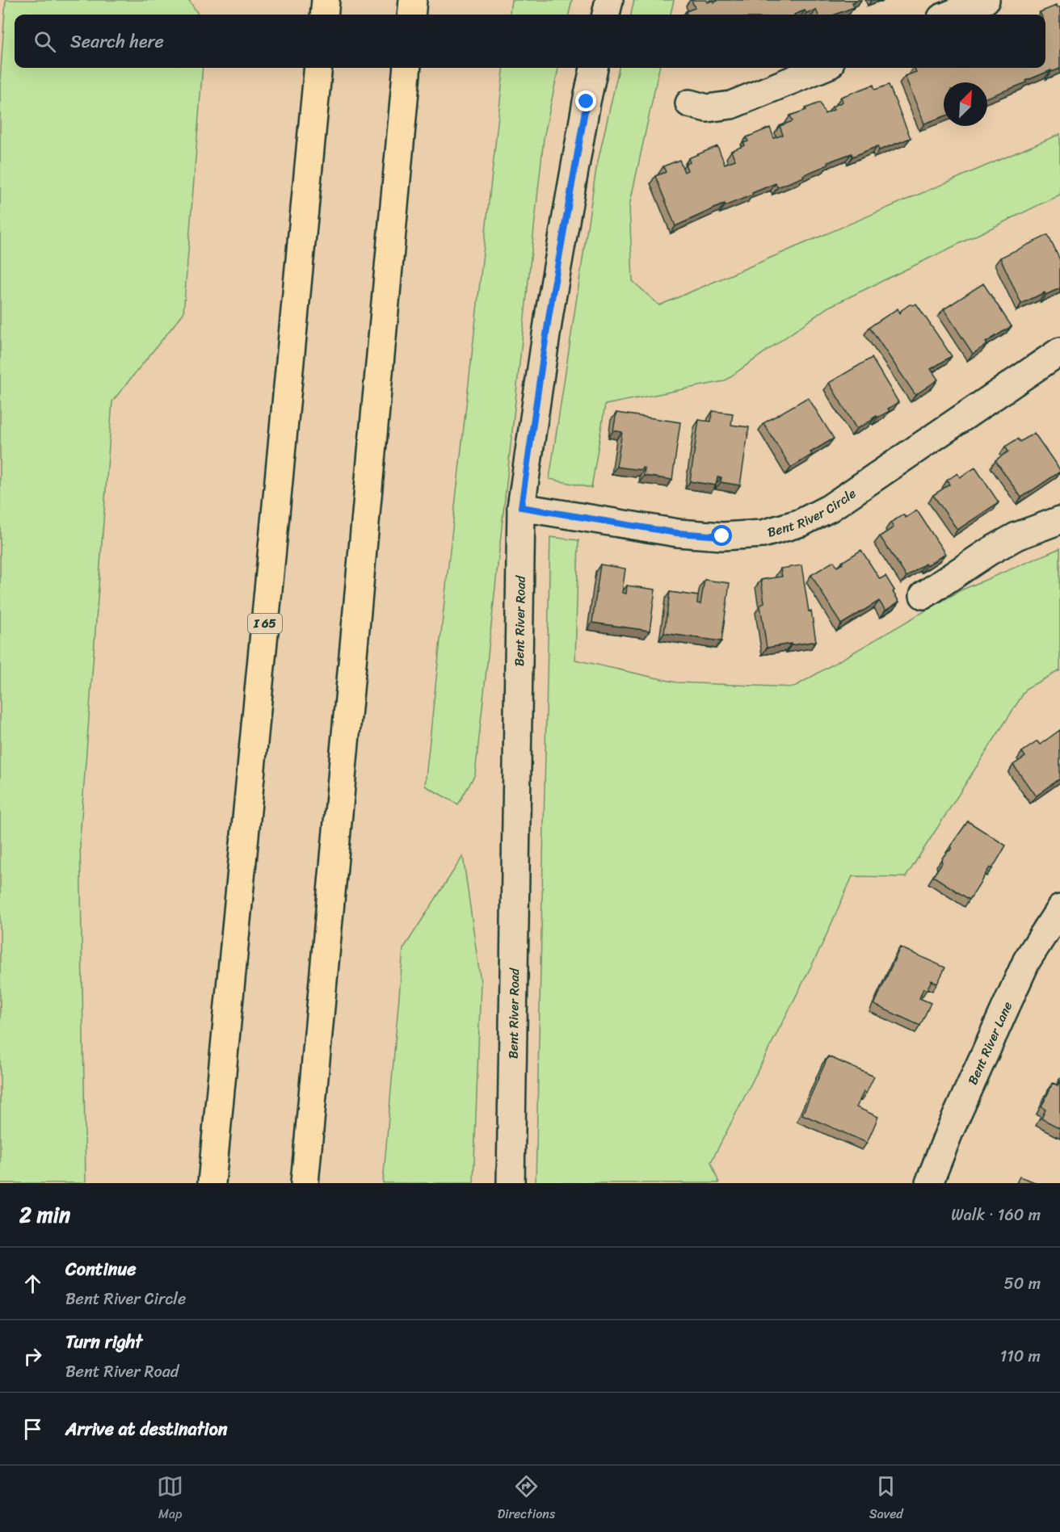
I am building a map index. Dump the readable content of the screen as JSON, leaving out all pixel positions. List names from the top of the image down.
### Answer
{
  "streets": {
    "highway": ["I 65"],
    "street": ["Bent River Circle", "Bent River Road", "Bent River Lane"]
  },
  "crossings": [
    ["Bent River Circle", "Bent River Road"]
  ],
  "north": "top right",
  "page": {
    "search": "Search here",
    "heading": ["2 min", "Walk · 160 m"],
    "list": [
      ["Continue", "Bent River Circle", "50 m"],
      ["Turn right", "Bent River Road", "110 m"],
      "Arrive at destination"
    ],
    "nav": ["Map", "Directions", "Saved"]
  }
}
